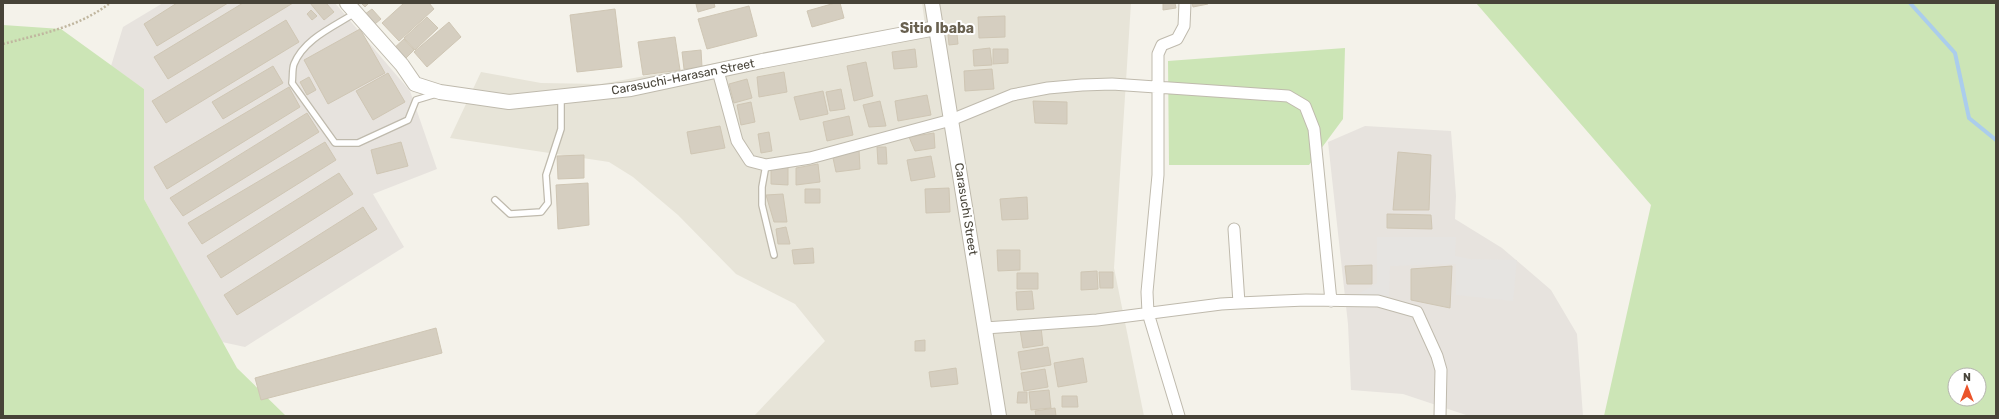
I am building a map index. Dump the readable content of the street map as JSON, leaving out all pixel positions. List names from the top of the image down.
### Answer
{
  "streets": {
    "street": ["Carasuchi-Harasan Street", "Carasuchi Street"]
  },
  "crossings": [
    ["Carasuchi-Harasan Street", "Carasuchi Street"]
  ],
  "districts": ["Sitio Ibaba"],
  "north": "top"
}
